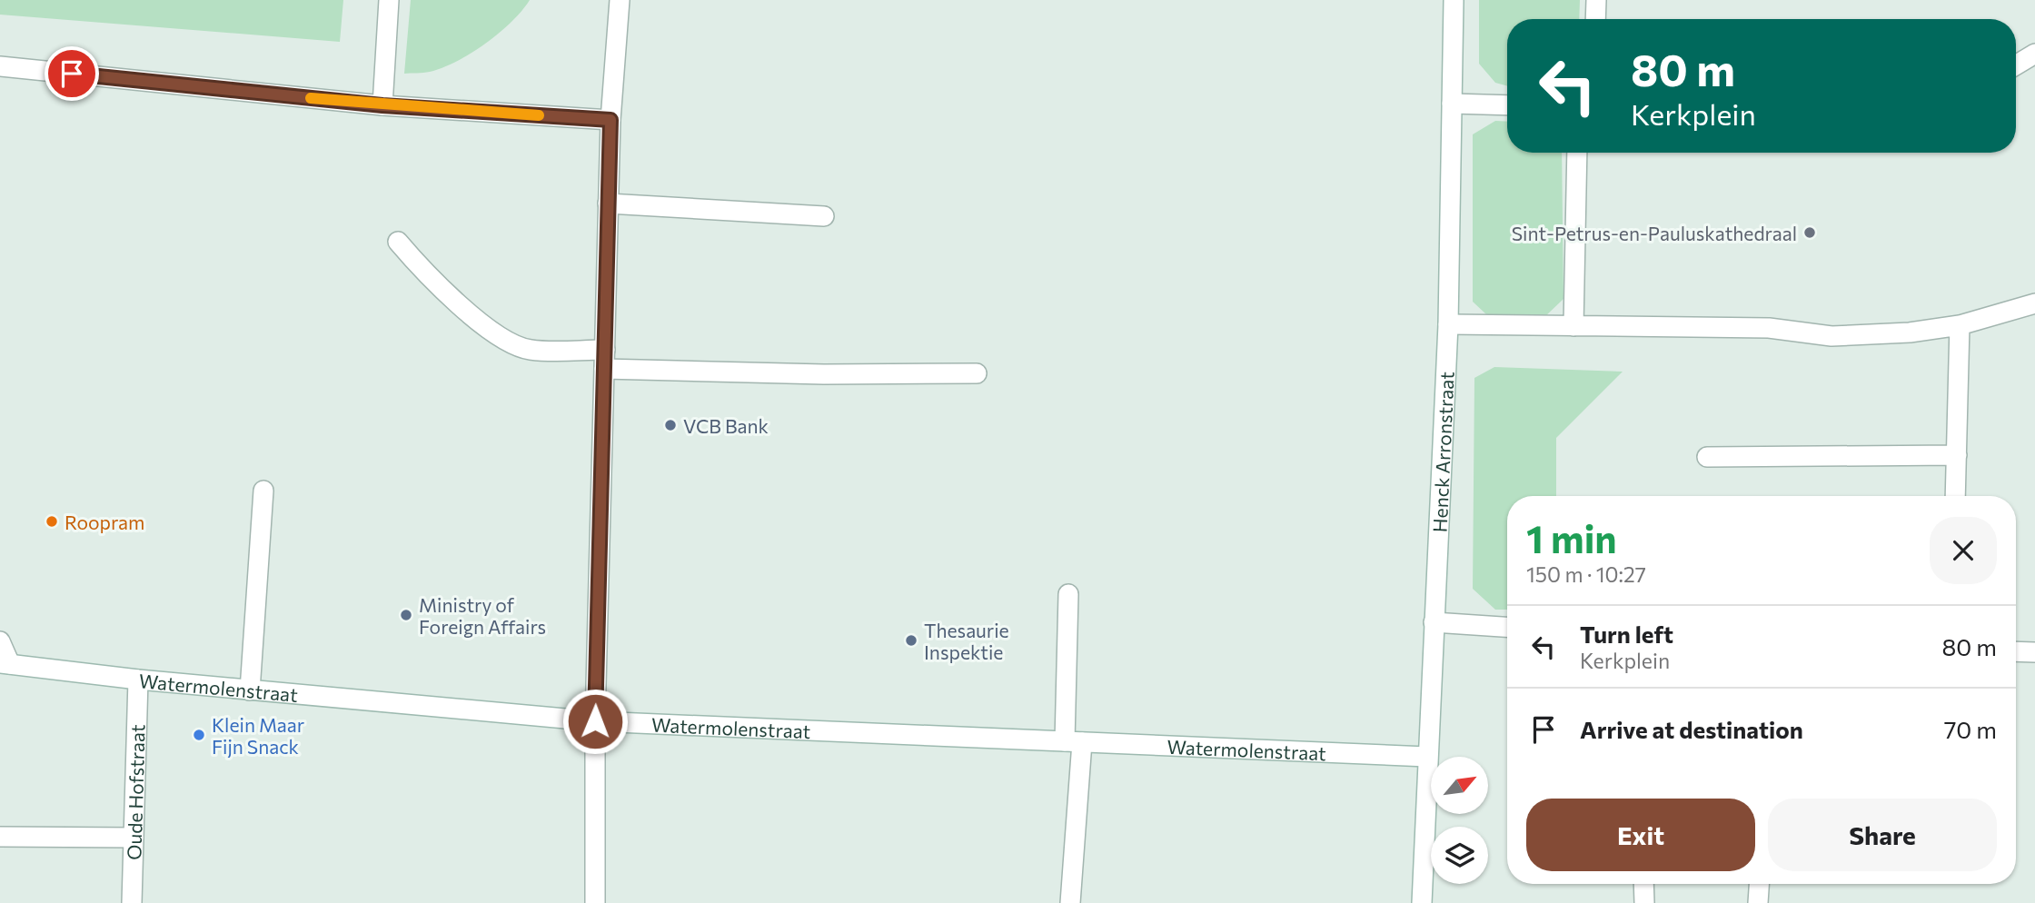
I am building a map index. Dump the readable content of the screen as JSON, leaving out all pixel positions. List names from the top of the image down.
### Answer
{
  "streets": {
    "main road": ["Henck Arronstraat", "Watermolenstraat", "Oude Hofstraat"]
  },
  "crossings": [
    ["Henck Arronstraat", "Watermolenstraat"],
    ["Watermolenstraat", "Oude Hofstraat"]
  ],
  "places": [
    "Sint-Petrus-en-Pauluskathedraal",
    "VCB Bank",
    "Roopram",
    "Ministry of Foreign Affairs",
    "Thesaurie Inspektie",
    "Klein Maar Fijn Snack"
  ],
  "north": "top right",
  "page": {
    "turn": ["80 m", "Kerkplein"],
    "heading": ["1 min", "150 m · 10:27"],
    "list": [
      {
        "name": "Turn left",
        "note": "Kerkplein",
        "value": "80 m"
      },
      {
        "name": "Arrive at destination",
        "value": "70 m"
      }
    ],
    "buttons": ["Exit", "Share"]
  }
}
